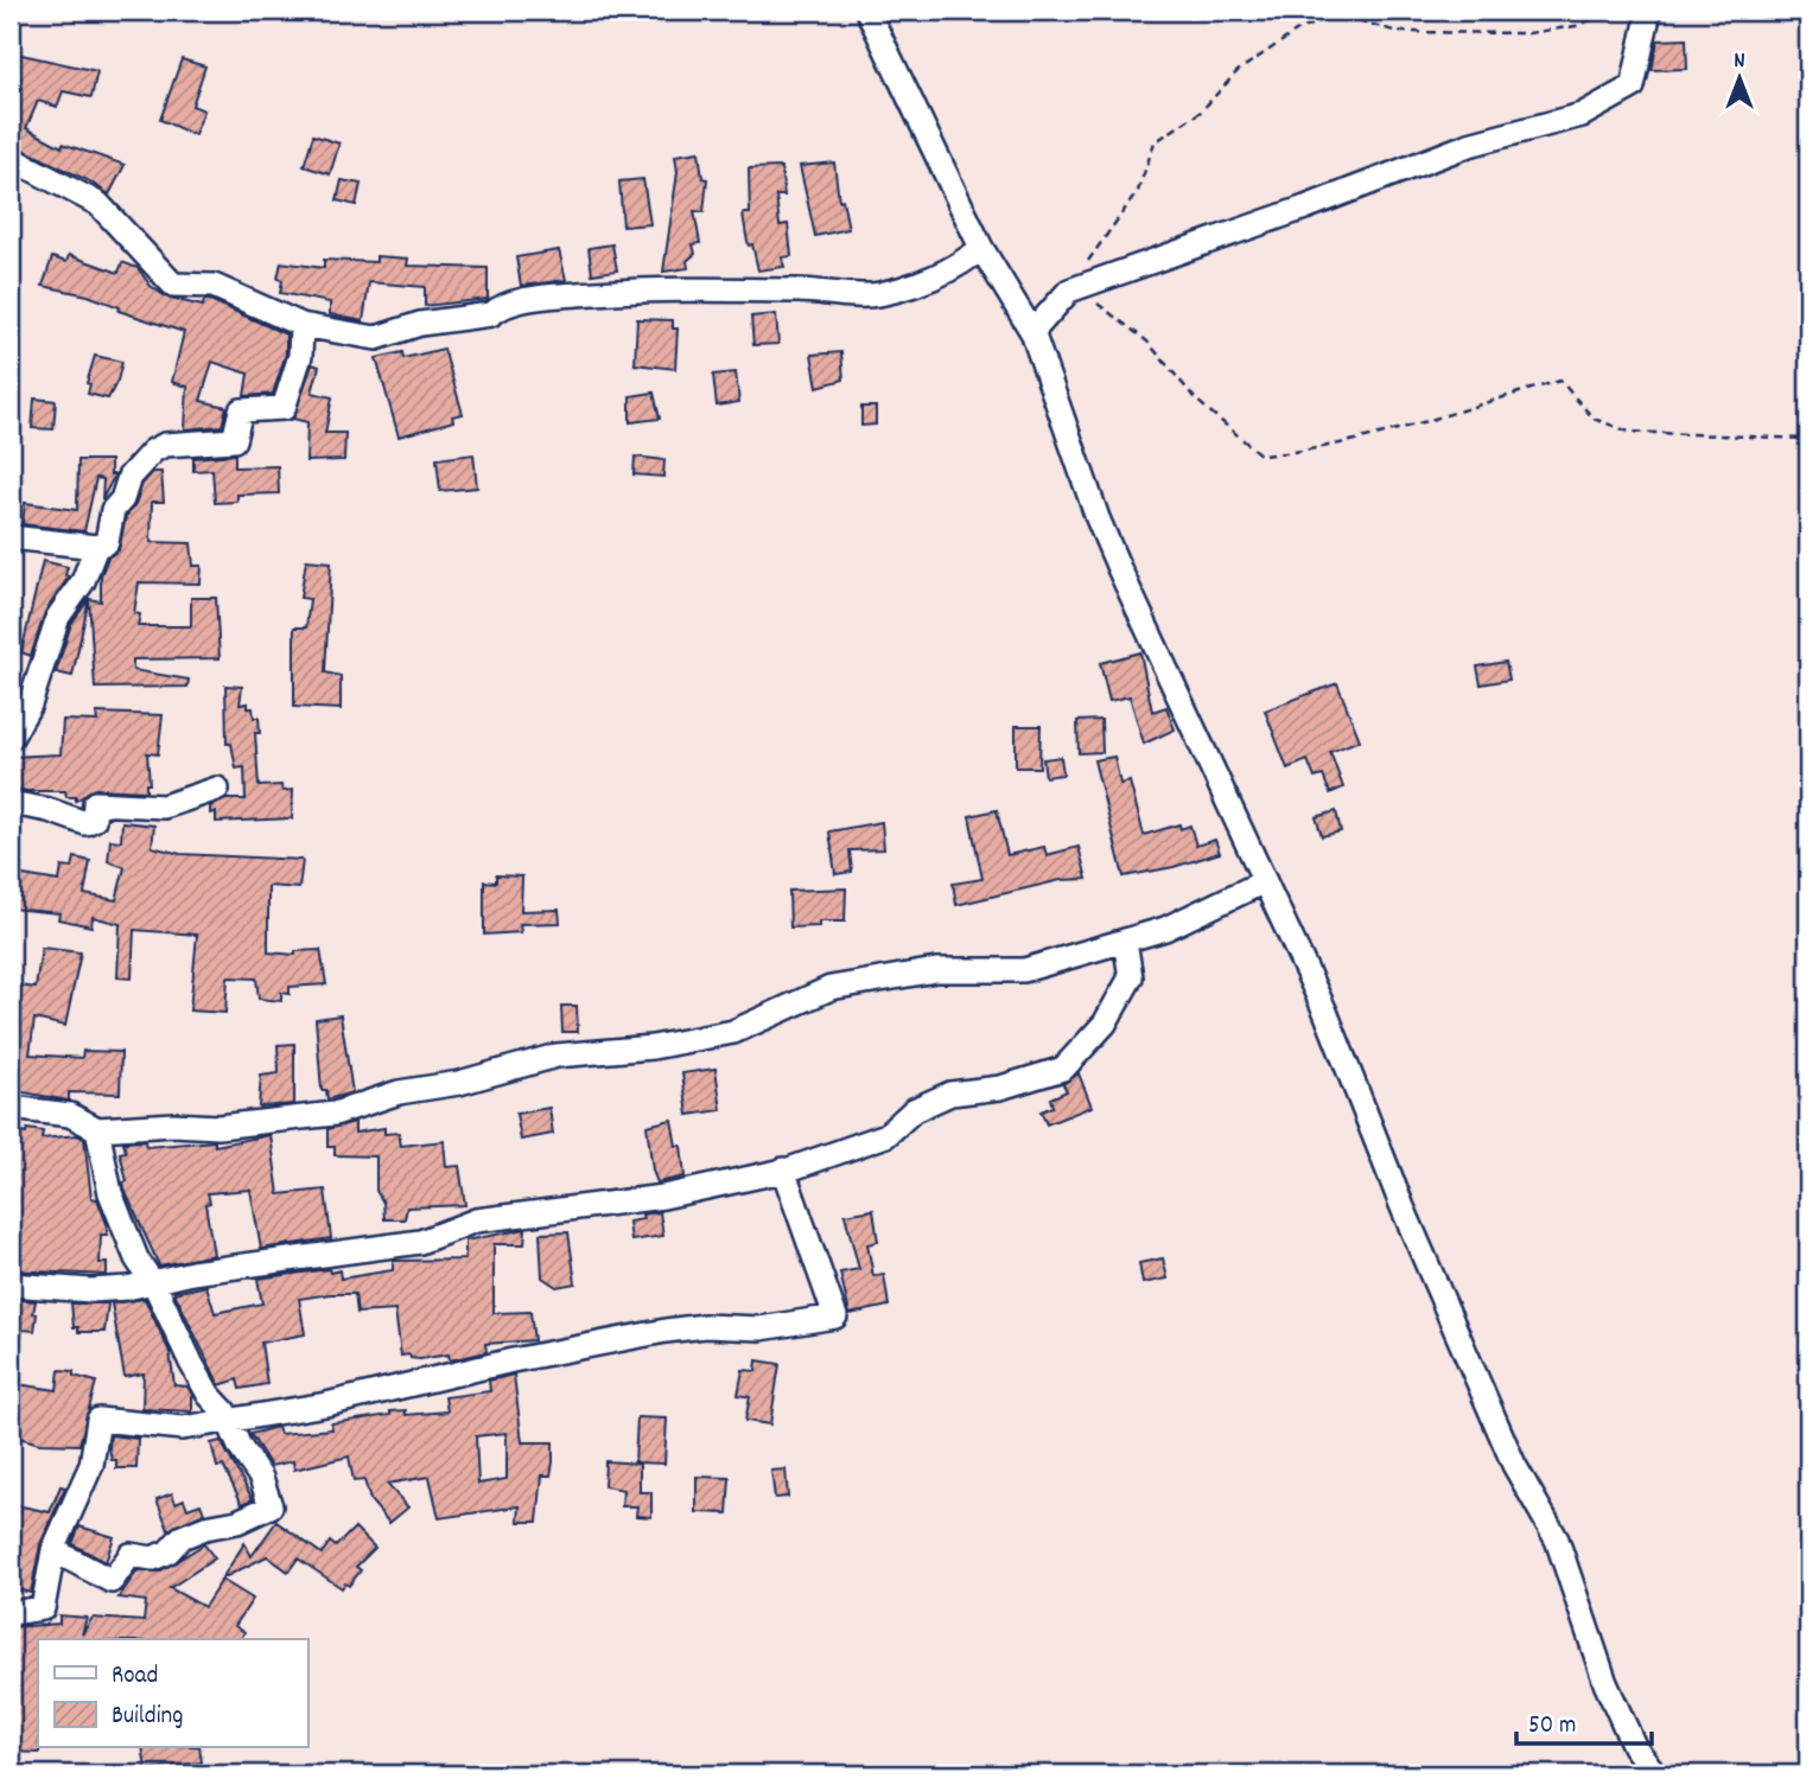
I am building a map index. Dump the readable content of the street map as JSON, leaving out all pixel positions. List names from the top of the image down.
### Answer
{
  "legend": ["Road", "Building"],
  "scale_bar": "50 m",
  "north": "top"
}
